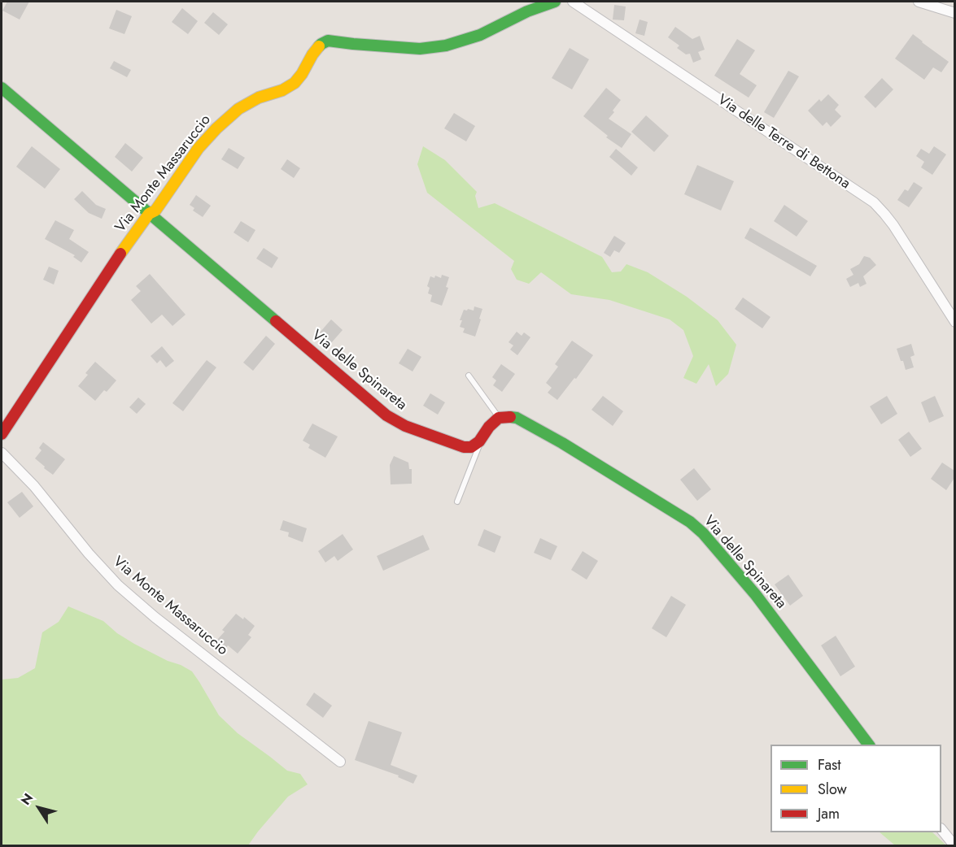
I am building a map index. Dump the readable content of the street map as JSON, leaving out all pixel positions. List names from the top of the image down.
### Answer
{
  "streets": {
    "street": ["Via delle Terre di Bettona", "Via Monte Massaruccio", "Via delle Spinareta"]
  },
  "crossings": [
    ["Via Monte Massaruccio", "Via delle Spinareta"]
  ],
  "legend": ["Fast", "Slow", "Jam"],
  "north": "top left"
}
